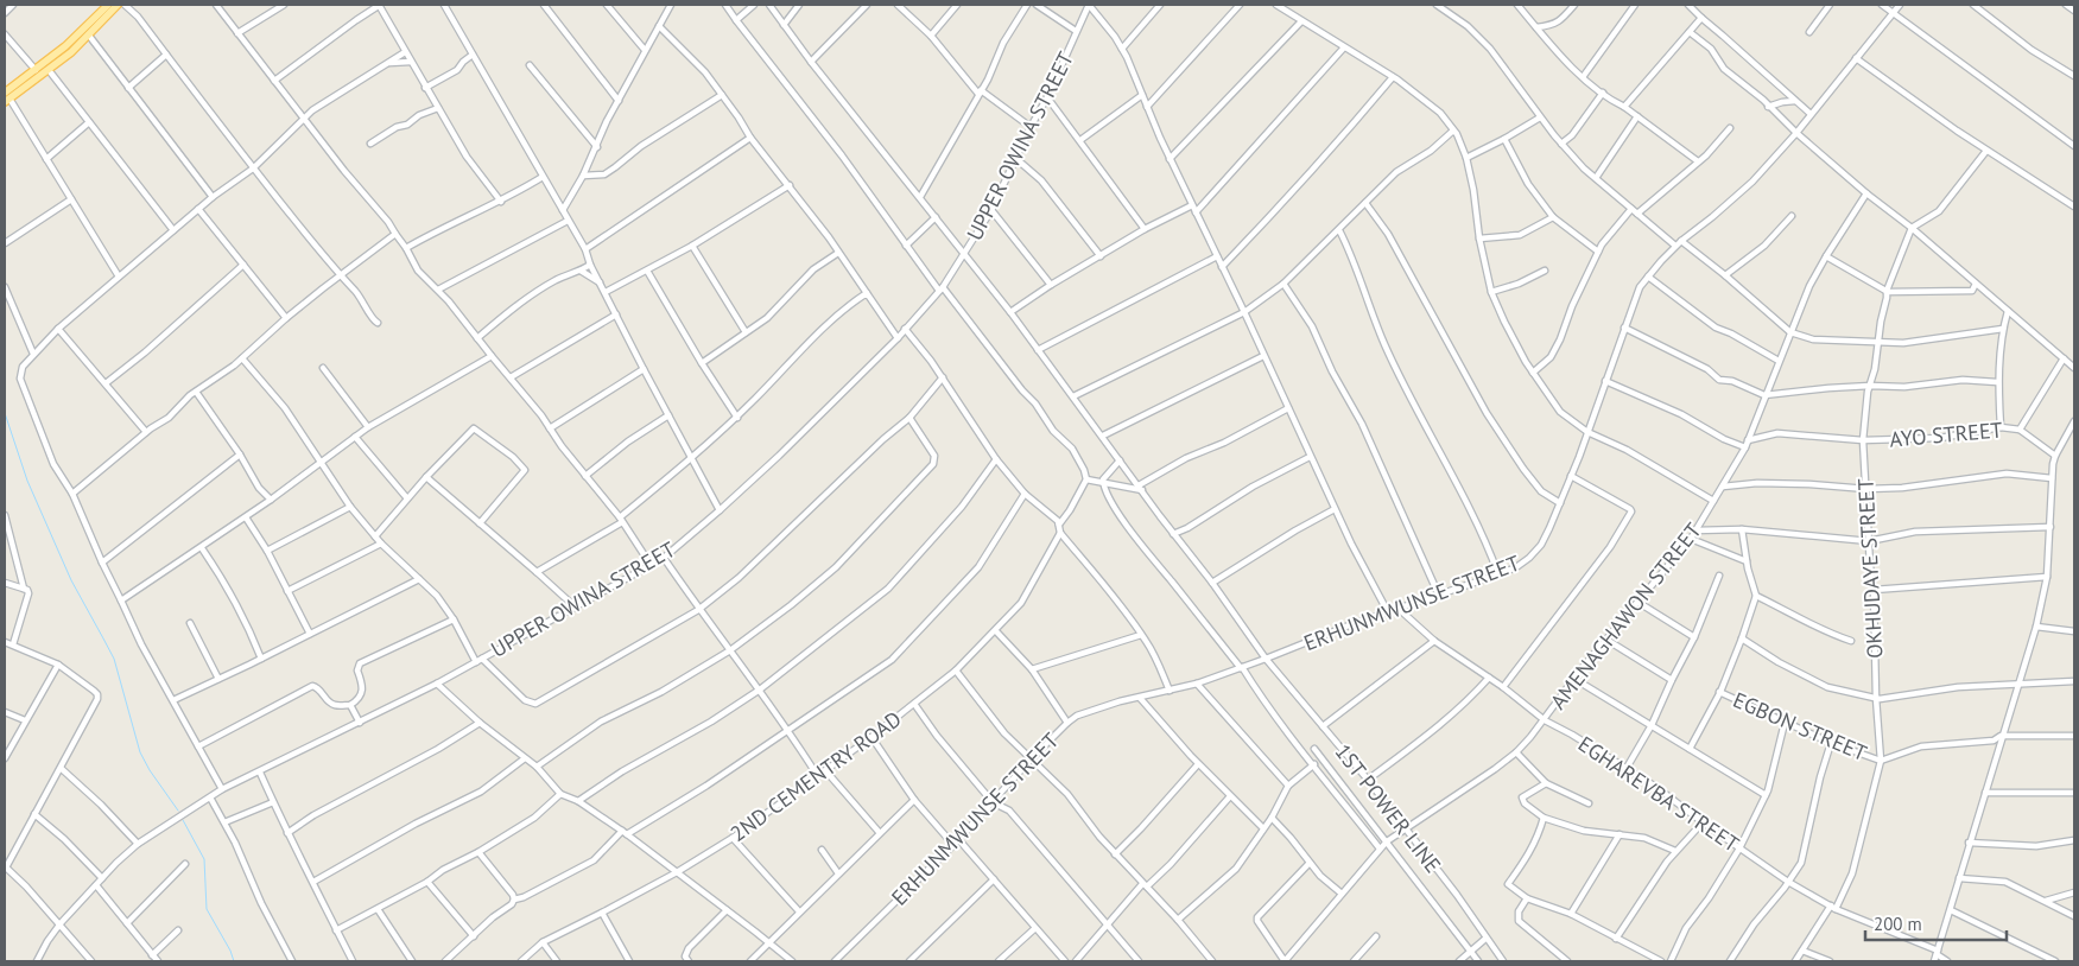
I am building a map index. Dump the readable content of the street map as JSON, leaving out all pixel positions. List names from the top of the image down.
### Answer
{
  "streets": {
    "street": [
      "UPPER OWINA STREET",
      "AYO STREET",
      "OKHUDAYE STREET",
      "ERHUNMWUNSE STREET",
      "AMENAGHAWON STREET",
      "EGBON STREET",
      "2ND CEMENTRY ROAD",
      "EGHAREVBA STREET",
      "1ST POWER LINE"
    ]
  },
  "crossings": [
    ["UPPER OWINA STREET", "1ST POWER LINE"],
    ["AYO STREET", "OKHUDAYE STREET"],
    ["AYO STREET", "AMENAGHAWON STREET"],
    ["OKHUDAYE STREET", "EGBON STREET"],
    ["OKHUDAYE STREET", "EGHAREVBA STREET"],
    ["ERHUNMWUNSE STREET", "EGHAREVBA STREET"],
    ["ERHUNMWUNSE STREET", "1ST POWER LINE"],
    ["AMENAGHAWON STREET", "EGHAREVBA STREET"],
    ["AMENAGHAWON STREET", "1ST POWER LINE"]
  ],
  "scale_bar": "200 m"
}
